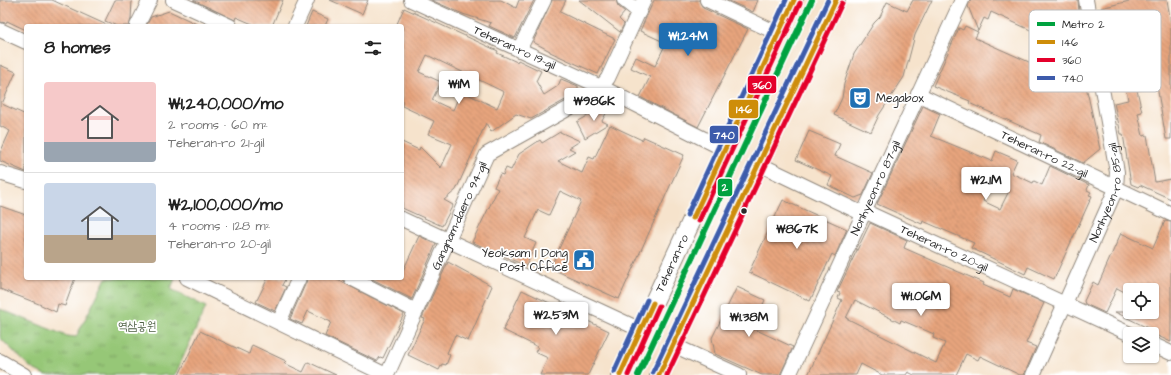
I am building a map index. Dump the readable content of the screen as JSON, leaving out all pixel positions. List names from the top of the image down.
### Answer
{
  "streets": {
    "main road": ["Teheran-ro"],
    "street": [
      "Teheran-ro 19-gil",
      "Teheran-ro 22-gil",
      "Nonhyeon-ro 87-gil",
      "Nonhyeon-ro 85-gil",
      "Gangnam-daero 94-gil",
      "Teheran-ro 20-gil"
    ]
  },
  "crossings": [
    ["Teheran-ro 19-gil", "Gangnam-daero 94-gil"],
    ["Teheran-ro 19-gil", "Teheran-ro"],
    ["Teheran-ro 22-gil", "Nonhyeon-ro 87-gil"],
    ["Teheran-ro 22-gil", "Nonhyeon-ro 85-gil"],
    ["Nonhyeon-ro 87-gil", "Teheran-ro 20-gil"],
    ["Nonhyeon-ro 85-gil", "Teheran-ro 20-gil"]
  ],
  "parks": ["역삼공원"],
  "places": {
    "theatre": ["Megabox"],
    "public building": ["Yeoksam 1 Dong Post Office"]
  },
  "lines": [
    "metro line 2",
    "transit line 146",
    "transit line 740",
    "transit line 360"
  ],
  "legend": [
    "Metro 2",
    "146",
    "360",
    "740"
  ],
  "page": {
    "price": [
      "₩1.24M",
      "₩1M",
      "₩986K",
      "₩2.1M",
      "₩867K",
      "₩1.06M",
      "₩2.53M",
      "₩1.38M"
    ],
    "heading": "8 homes",
    "list": [
      {
        "name": "₩1,240,000/mo",
        "note": "2 rooms · 60 m² · Teheran-ro 21-gil"
      },
      {
        "name": "₩2,100,000/mo",
        "note": "4 rooms · 128 m² · Teheran-ro 20-gil"
      }
    ]
  }
}
